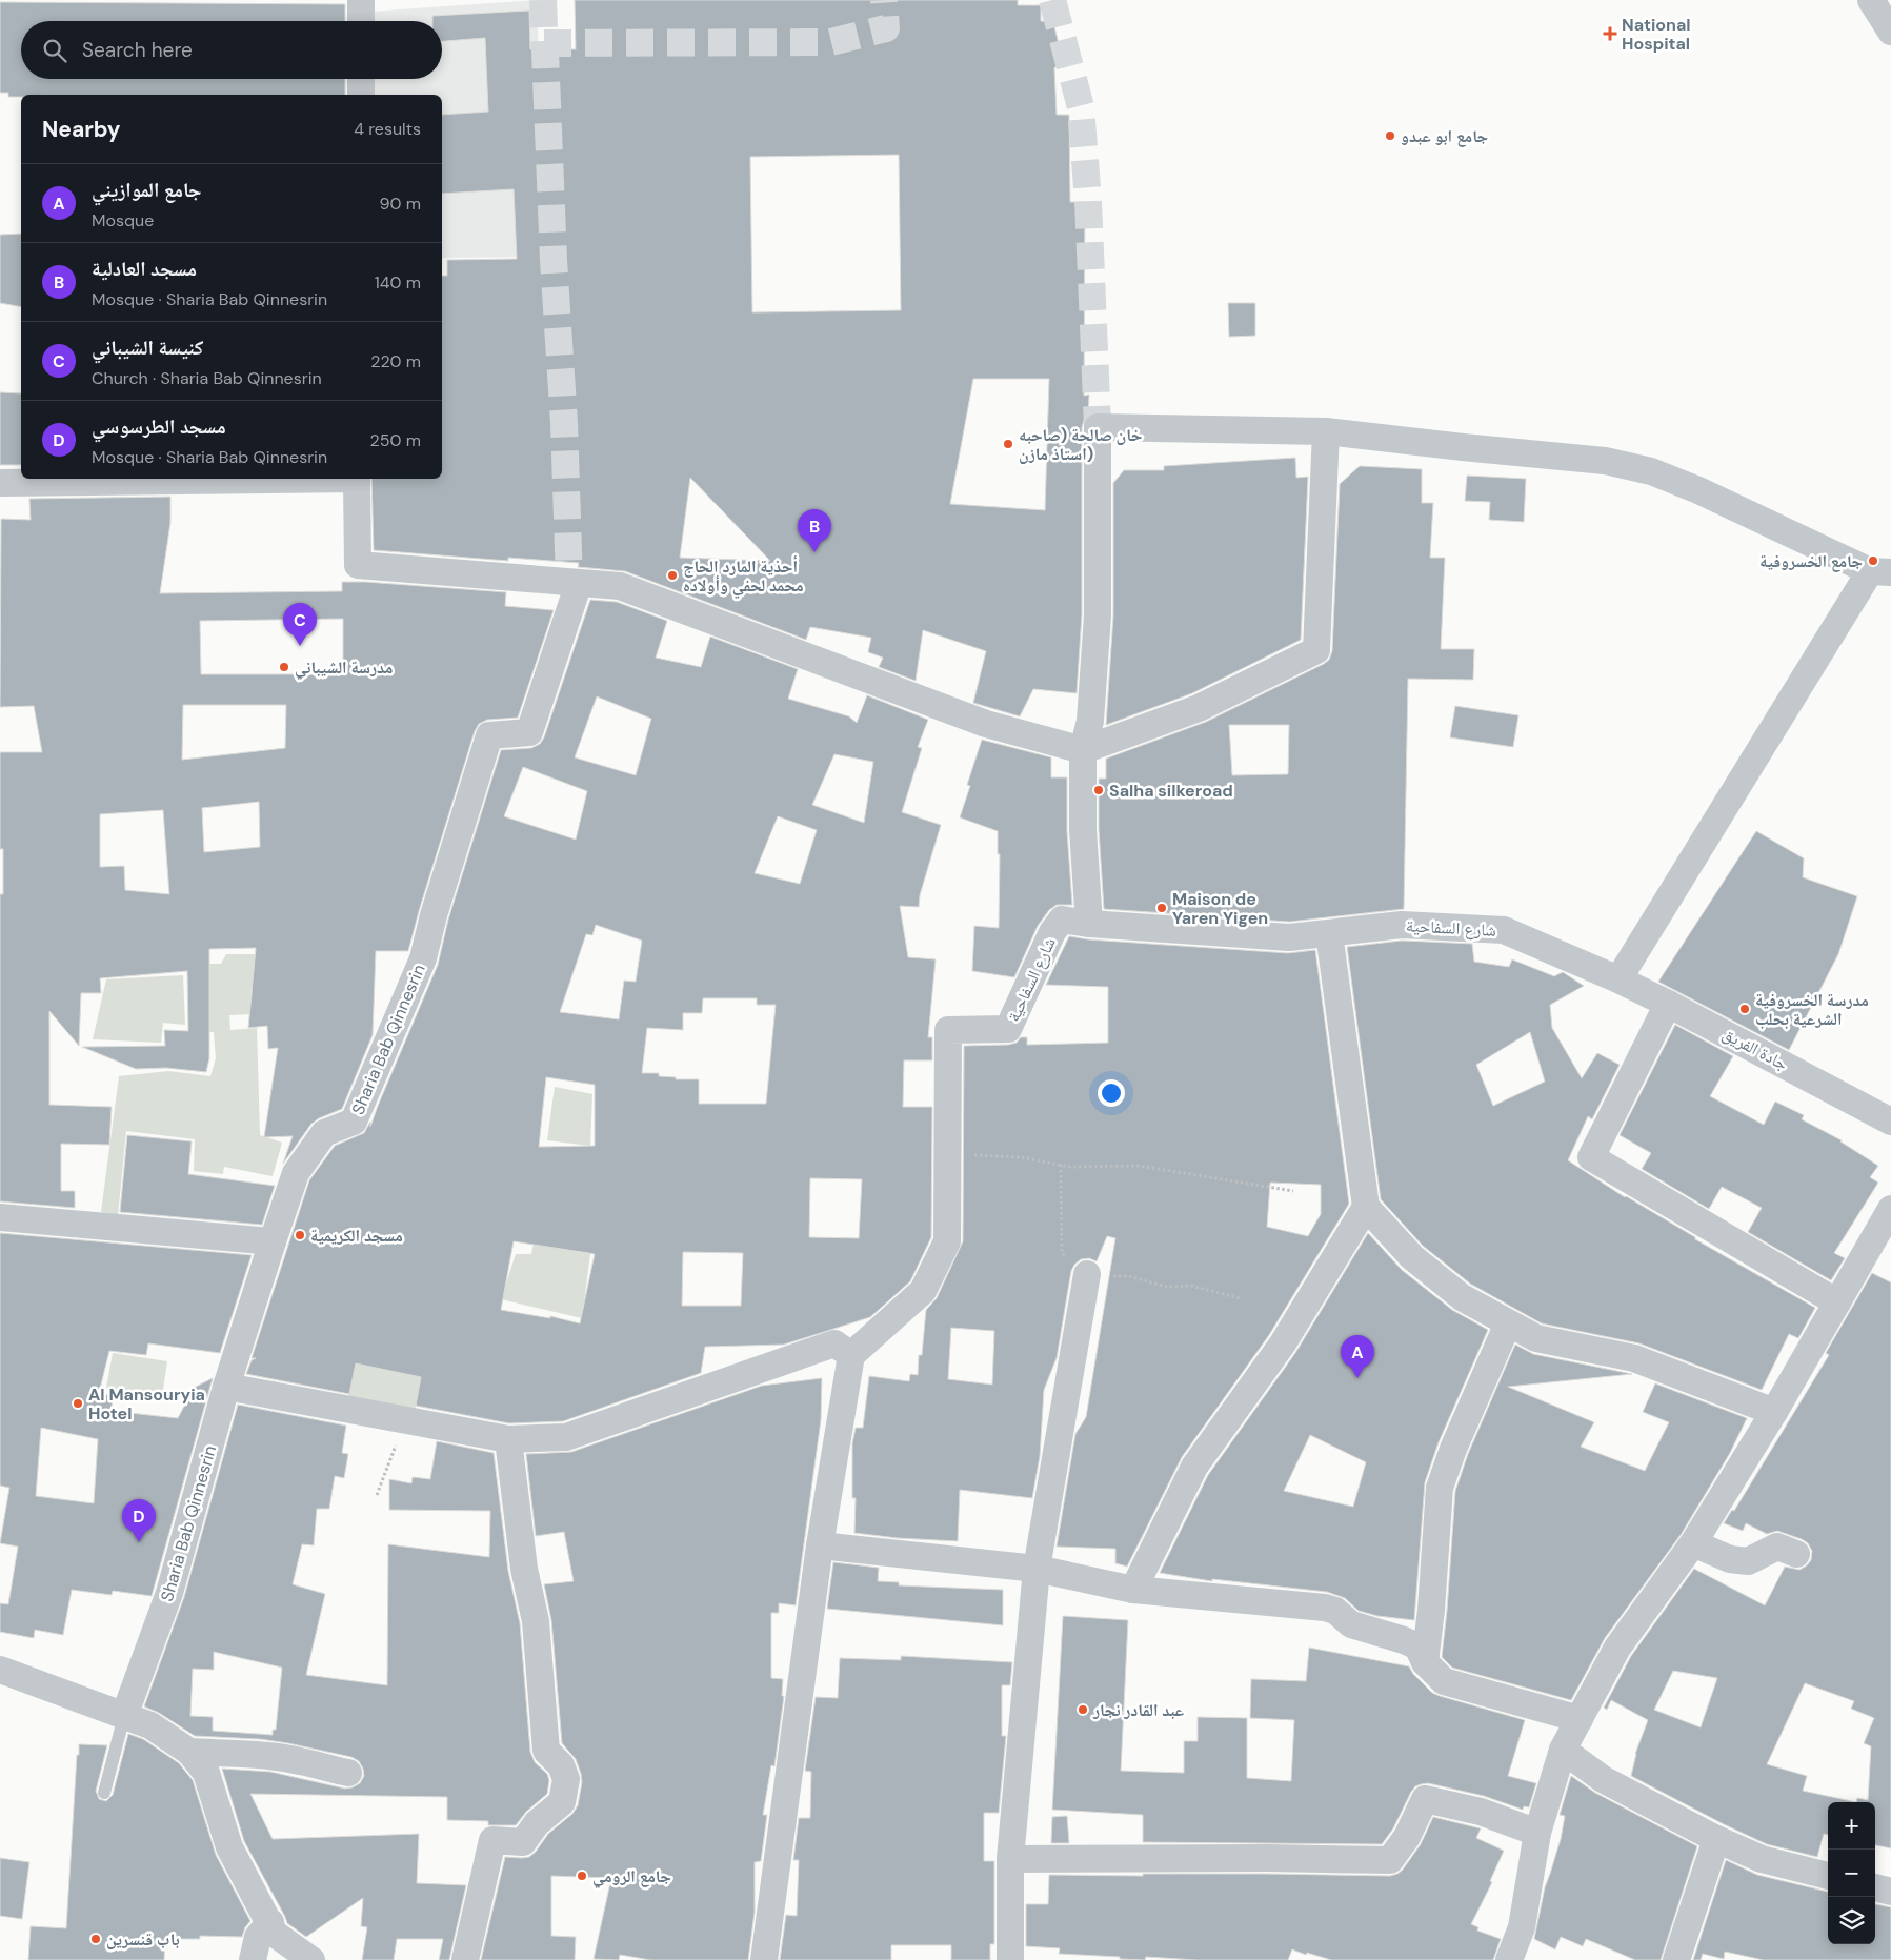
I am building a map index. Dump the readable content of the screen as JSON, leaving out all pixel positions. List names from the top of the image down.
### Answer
{
  "streets": {
    "street": ["شارع السفاحية", "Sharia Bab Qinnesrin", "جادة الفريق"]
  },
  "crossings": [
    ["شارع السفاحية", "جادة الفريق"]
  ],
  "places": {
    "health": ["National Hospital"],
    "other": [
      "جامع ابو عبدو",
      "خان صالحة (صاحبه استاذ مازن)",
      "جامع الخسروفية",
      "أحذية المارد الحاج محمد لحفي وأولاده",
      "مدرسة الشيباني",
      "Salha silkeroad",
      "Maison de Yaren Yigen",
      "مدرسة الخسروفية الشرعية بحلب",
      "مسجد الكريمية",
      "Al Mansouryia Hotel",
      "عبد القادر نجار",
      "جامع الرومي",
      "باب قنسرين"
    ]
  },
  "page": {
    "search": "Search here",
    "heading": ["Nearby", "4 results"],
    "list": [
      {
        "mark": "A",
        "name": "جامع الموازيني",
        "note": "Mosque",
        "value": "90 m"
      },
      {
        "mark": "B",
        "name": "مسجد العادلية",
        "note": "Mosque · Sharia Bab Qinnesrin",
        "value": "140 m"
      },
      {
        "mark": "C",
        "name": "كنيسة الشيباني",
        "note": "Church · Sharia Bab Qinnesrin",
        "value": "220 m"
      },
      {
        "mark": "D",
        "name": "مسجد الطرسوسي",
        "note": "Mosque · Sharia Bab Qinnesrin",
        "value": "250 m"
      }
    ],
    "pins": [
      "B",
      "C",
      "A",
      "D"
    ],
    "map_buttons": ["+", "−"]
  }
}
